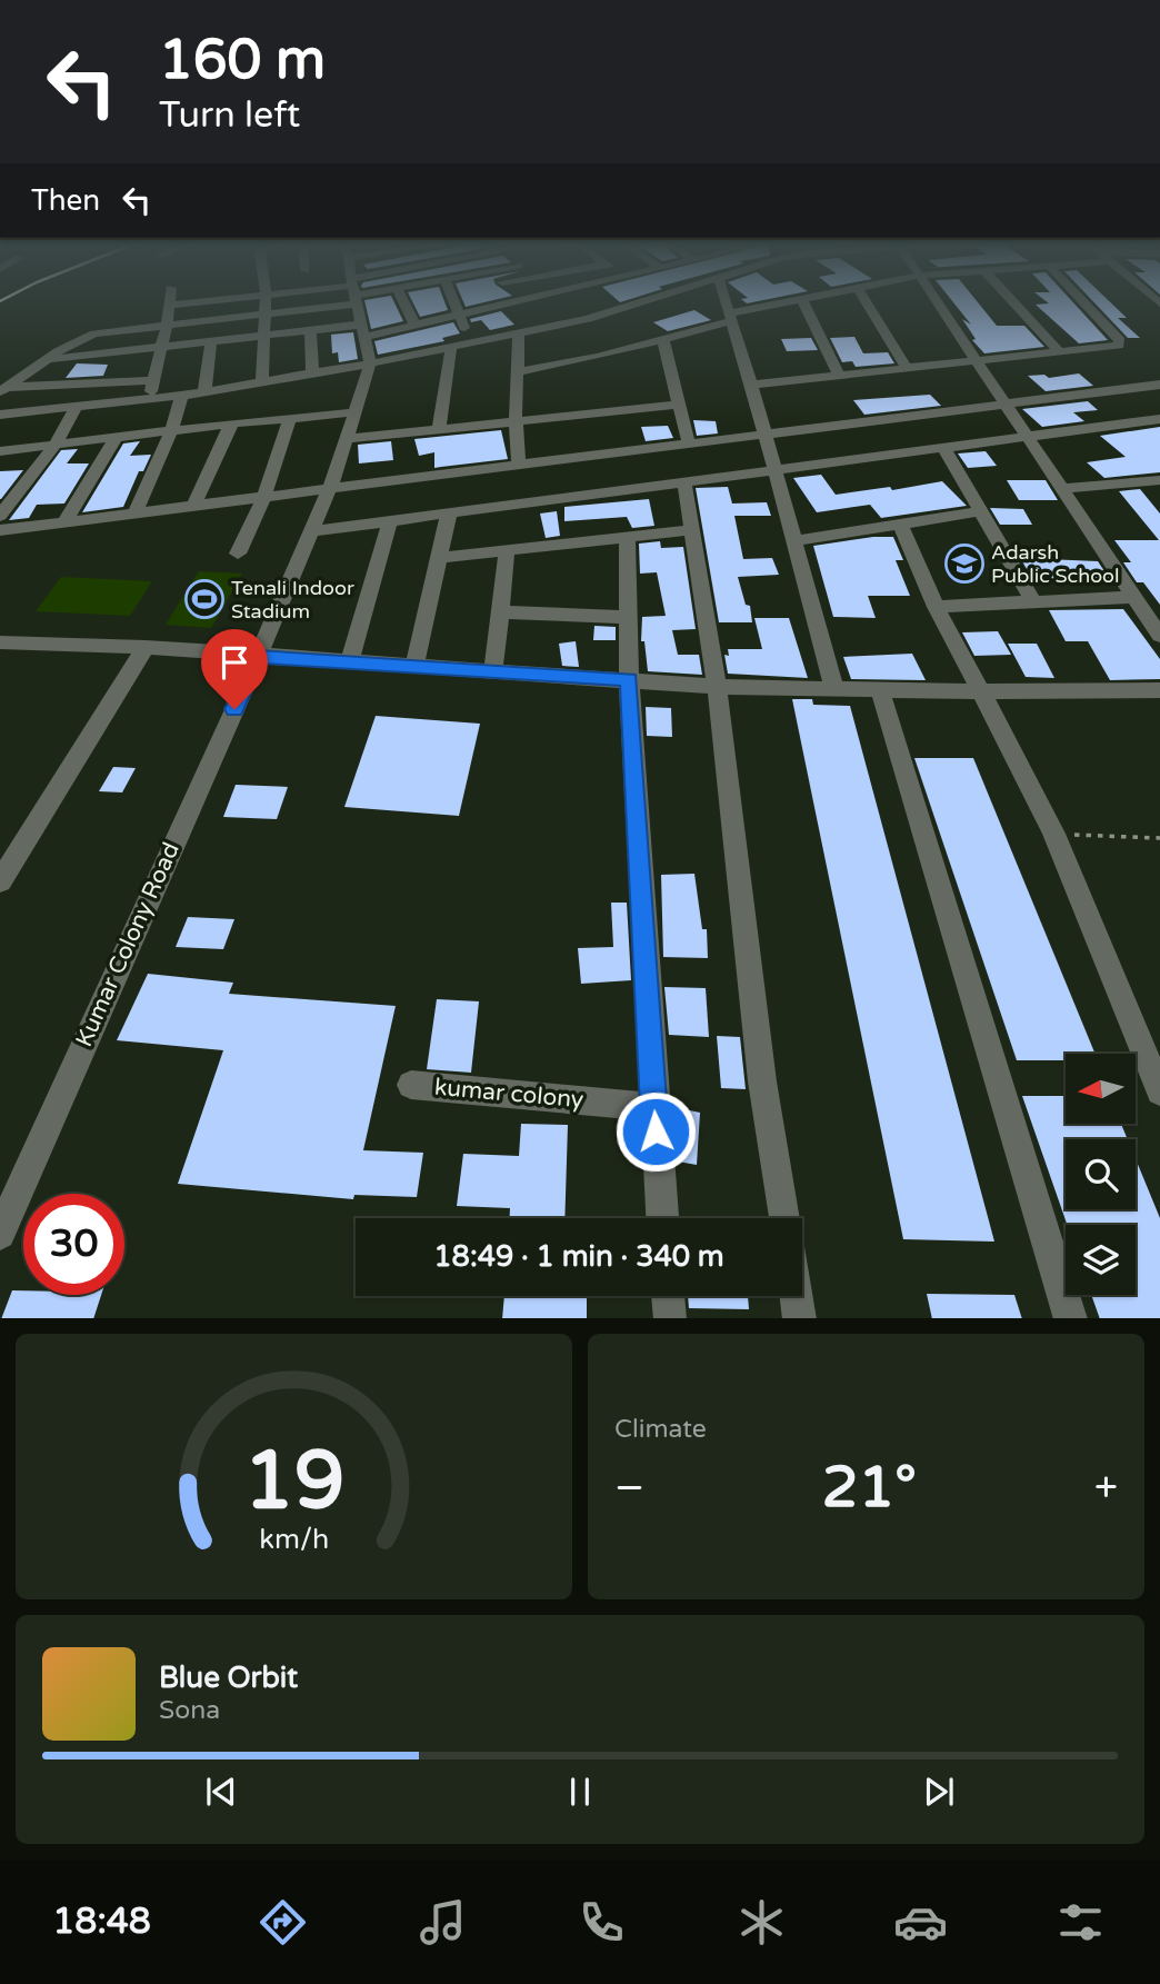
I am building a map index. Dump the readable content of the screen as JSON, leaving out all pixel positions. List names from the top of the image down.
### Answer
{
  "streets": {
    "street": ["Kumar Colony Road", "kumar colony"]
  },
  "places": {
    "school or university": ["Adarsh Public School"],
    "sports": ["Tenali Indoor Stadium"]
  },
  "north": "left",
  "page": {
    "turn": ["160 m", "Turn left"],
    "then": "Then",
    "limit": "30",
    "trip": "18:49 · 1 min · 340 m",
    "tile": "Climate",
    "heat": ["−", "21°", "+"],
    "song": ["Blue Orbit", "Sona"],
    "tabs": "18:48",
    "gauge": ["19", "km/h"]
  }
}
